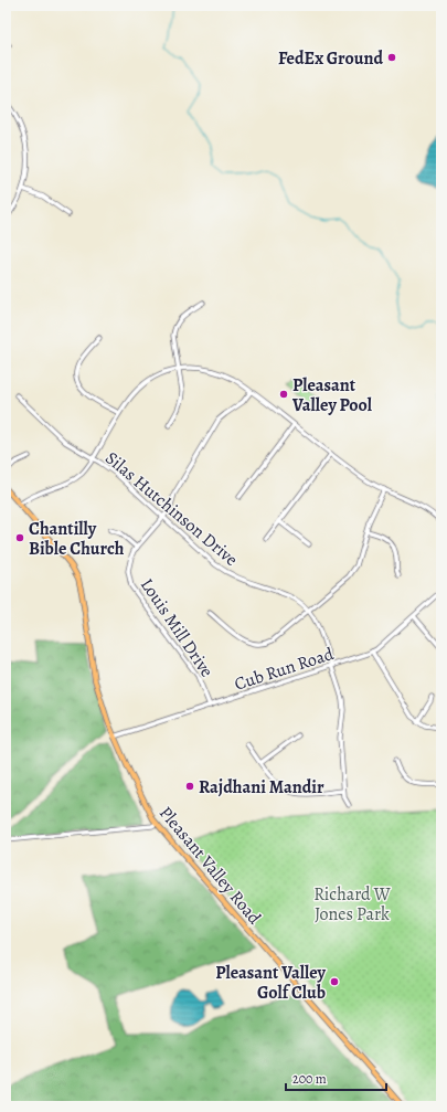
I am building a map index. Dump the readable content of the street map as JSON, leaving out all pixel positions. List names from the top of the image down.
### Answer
{
  "streets": {
    "main road": ["Pleasant Valley Road"],
    "street": ["Silas Hutchinson Drive", "Louis Mill Drive", "Cub Run Road"]
  },
  "crossings": [
    ["Silas Hutchinson Drive", "Louis Mill Drive"],
    ["Silas Hutchinson Drive", "Cub Run Road"],
    ["Louis Mill Drive", "Cub Run Road"],
    ["Cub Run Road", "Pleasant Valley Road"]
  ],
  "parks": ["Richard W Jones Park"],
  "places": [
    "FedEx Ground",
    "Pleasant Valley Pool",
    "Chantilly Bible Church",
    "Rajdhani Mandir",
    "Pleasant Valley Golf Club"
  ],
  "scale_bar": "200 m"
}
